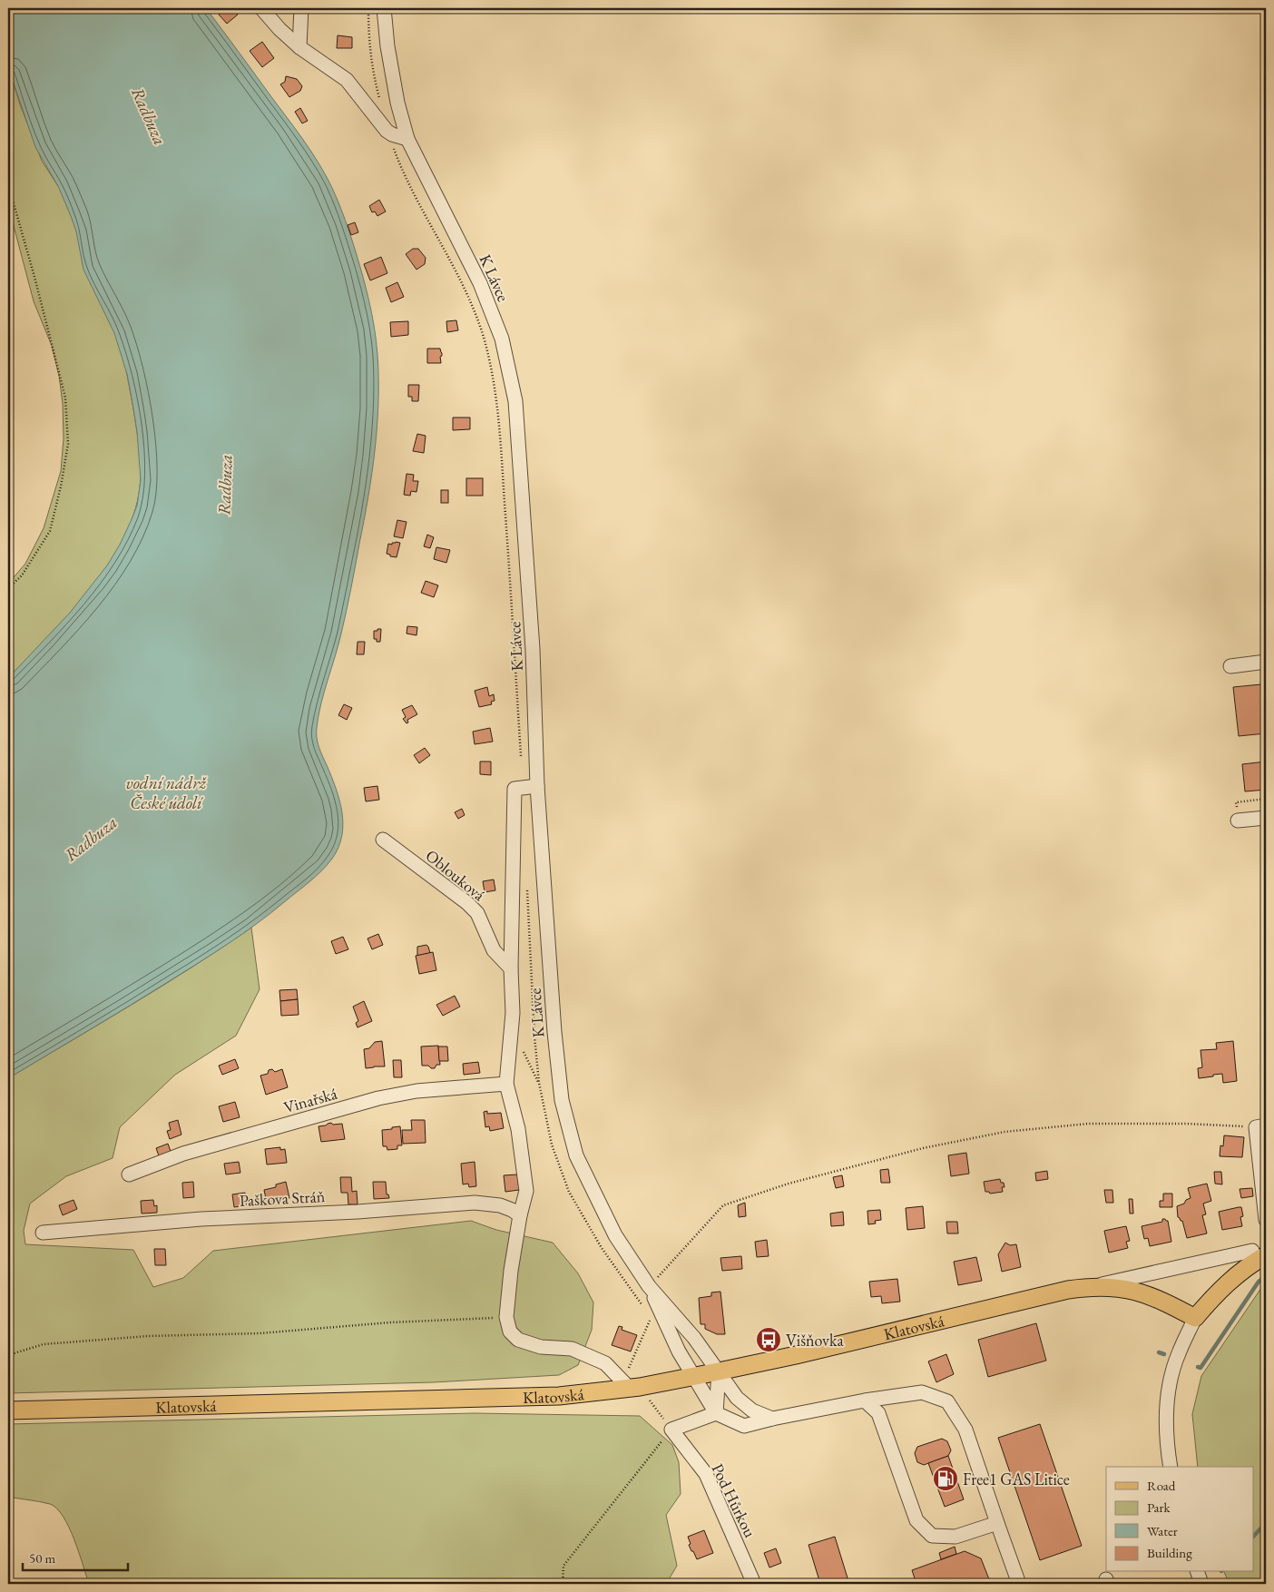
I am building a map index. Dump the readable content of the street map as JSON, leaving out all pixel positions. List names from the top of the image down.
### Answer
{
  "streets": {
    "main road": ["Klatovská"],
    "street": [
      "K Lávce",
      "Oblouková",
      "Vinařská",
      "Paškova Stráň",
      "Pod Hůrkou"
    ]
  },
  "crossings": [
    ["K Lávce", "Klatovská"]
  ],
  "water": ["Radbuza", "vodní nádrž České údolí"],
  "places": {
    "bus stop": ["Višňovka"],
    "fuel station": ["Free1 GAS Litice"]
  },
  "legend": [
    "Road",
    "Park",
    "Water",
    "Building"
  ],
  "scale_bar": "50 m"
}
